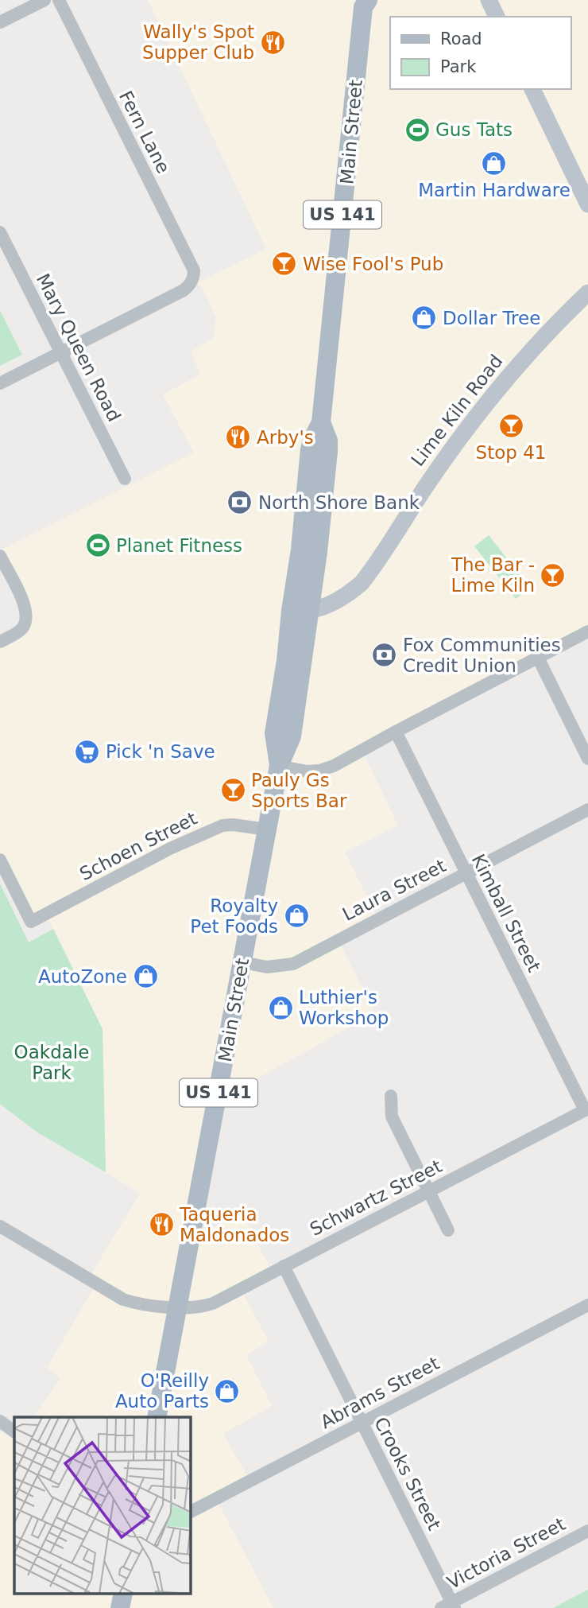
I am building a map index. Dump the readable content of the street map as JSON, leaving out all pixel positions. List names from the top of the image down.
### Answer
{
  "streets": {
    "main road": ["Main Street", "US 141", "Lime Kiln Road"],
    "street": [
      "Fern Lane",
      "Mary Queen Road",
      "Schoen Street",
      "Laura Street",
      "Kimball Street",
      "Schwartz Street",
      "Abrams Street",
      "Crooks Street",
      "Victoria Street"
    ]
  },
  "crossings": [
    ["Fern Lane", "Mary Queen Road"],
    ["Main Street", "Lime Kiln Road"],
    ["Main Street", "Schoen Street"],
    ["Main Street", "Laura Street"],
    ["Main Street", "Schwartz Street"],
    ["Laura Street", "Kimball Street"],
    ["Kimball Street", "Schwartz Street"],
    ["Schwartz Street", "Crooks Street"],
    ["Abrams Street", "Crooks Street"],
    ["Crooks Street", "Victoria Street"]
  ],
  "parks": ["Oakdale Park"],
  "places": {
    "restaurant": ["Wally's Spot Supper Club", "Arby's", "Taqueria Maldonados"],
    "sports": ["Gus Tats", "Planet Fitness"],
    "shop": [
      "Martin Hardware",
      "Dollar Tree",
      "Royalty Pet Foods",
      "AutoZone",
      "Luthier's Workshop",
      "O'Reilly Auto Parts"
    ],
    "bar": [
      "Wise Fool's Pub",
      "Stop 41",
      "The Bar - Lime Kiln",
      "Pauly Gs Sports Bar"
    ],
    "bank": ["North Shore Bank", "Fox Communities Credit Union"],
    "supermarket": ["Pick 'n Save"]
  },
  "legend": ["Road", "Park"]
}
